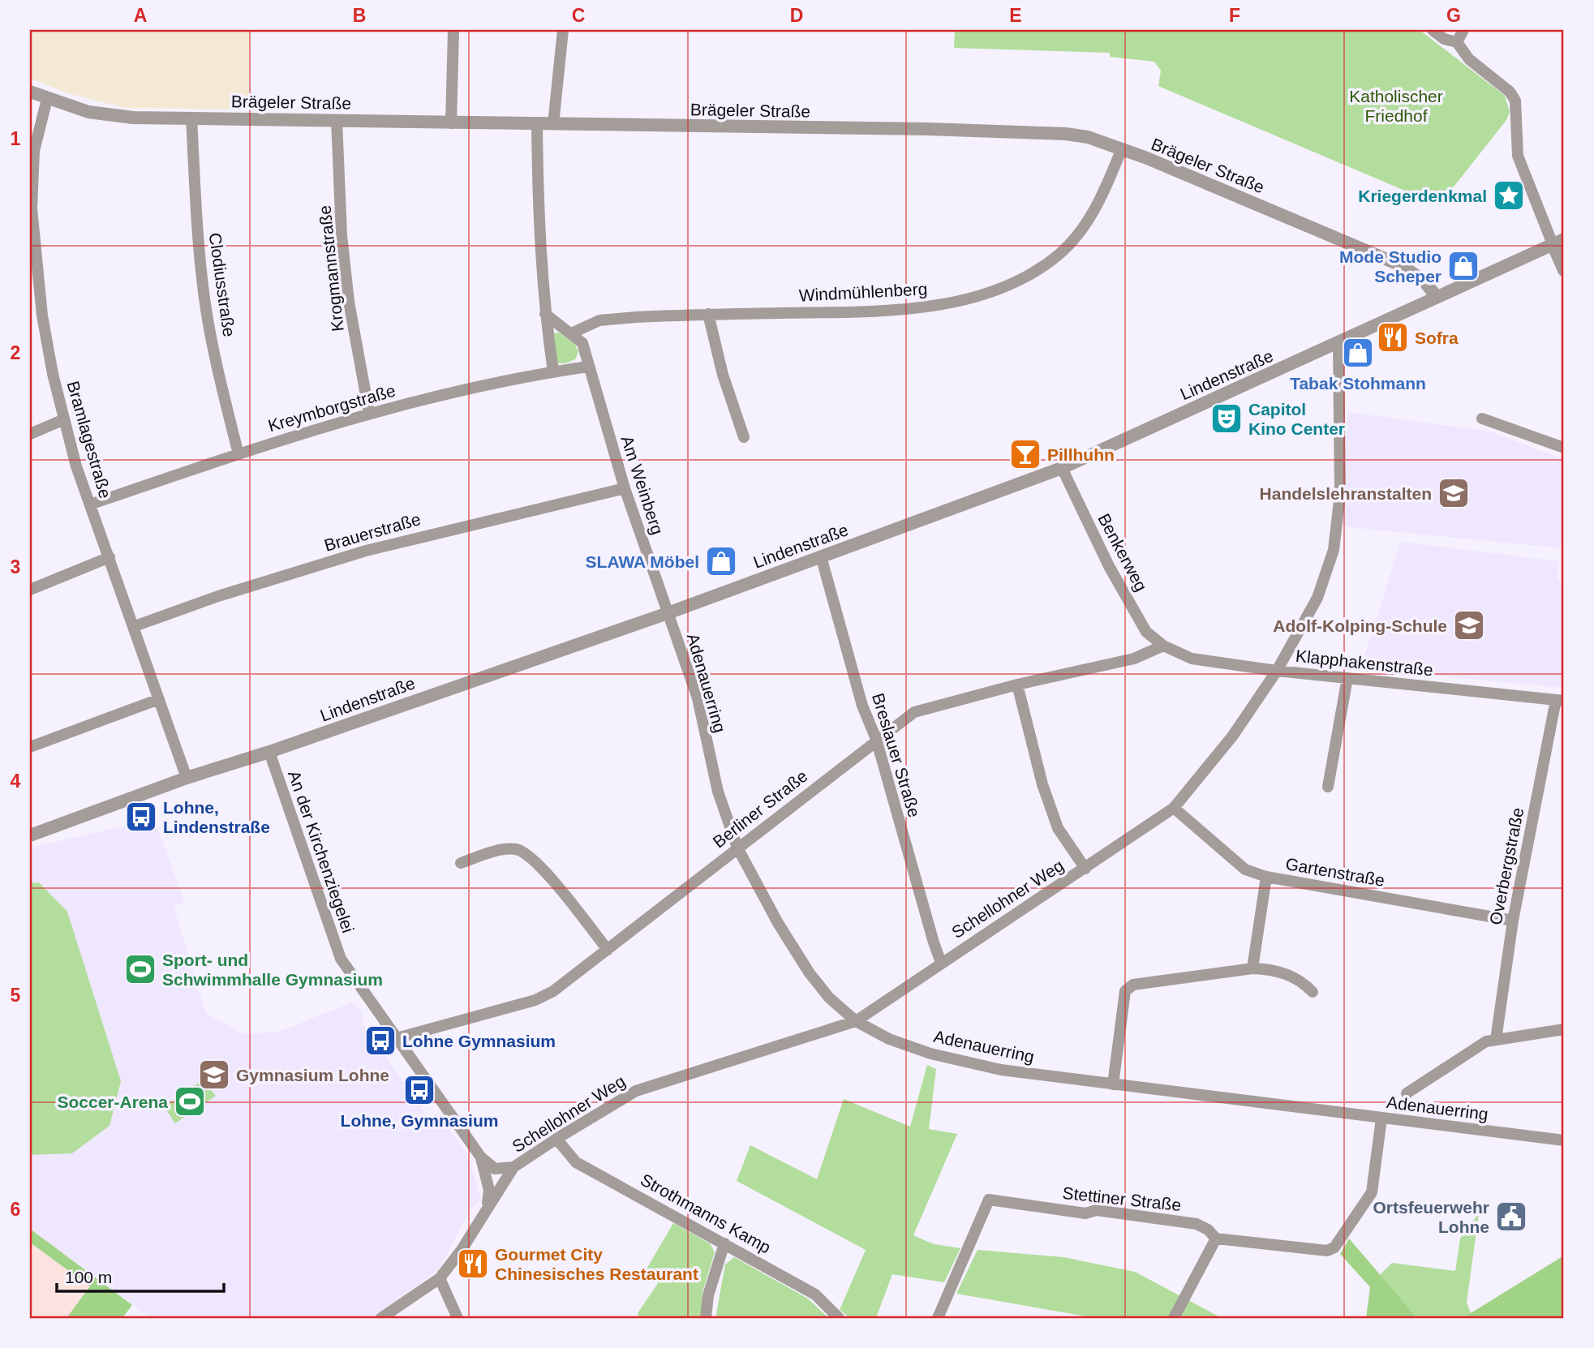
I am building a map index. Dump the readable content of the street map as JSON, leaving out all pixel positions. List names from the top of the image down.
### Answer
{
  "streets": {
    "street": [
      "Brägeler Straße",
      "Krogmannstraße",
      "Clodiusstraße",
      "Windmühlenberg",
      "Lindenstraße",
      "Kreymborgstraße",
      "Bramlagestraße",
      "Am Weinberg",
      "Brauerstraße",
      "Benkerweg",
      "Klapphakenstraße",
      "Adenauerring",
      "Breslauer Straße",
      "Berliner Straße",
      "An der Kirchenziegelei",
      "Overbergstraße",
      "Gartenstraße",
      "Schellohner Weg",
      "Stettiner Straße",
      "Strothmanns Kamp"
    ]
  },
  "crossings": [
    ["Brägeler Straße", "Krogmannstraße"],
    ["Brägeler Straße", "Clodiusstraße"],
    ["Brägeler Straße", "Windmühlenberg"],
    ["Brägeler Straße", "Lindenstraße"],
    ["Brägeler Straße", "Bramlagestraße"],
    ["Krogmannstraße", "Kreymborgstraße"],
    ["Clodiusstraße", "Kreymborgstraße"],
    ["Windmühlenberg", "Am Weinberg"],
    ["Lindenstraße", "Bramlagestraße"],
    ["Lindenstraße", "Am Weinberg"],
    ["Lindenstraße", "Benkerweg"],
    ["Lindenstraße", "Adenauerring"],
    ["Lindenstraße", "Breslauer Straße"],
    ["Lindenstraße", "An der Kirchenziegelei"],
    ["Lindenstraße", "Schellohner Weg"],
    ["Kreymborgstraße", "Bramlagestraße"],
    ["Kreymborgstraße", "Am Weinberg"],
    ["Bramlagestraße", "Brauerstraße"],
    ["Am Weinberg", "Brauerstraße"],
    ["Am Weinberg", "Adenauerring"],
    ["Benkerweg", "Klapphakenstraße"],
    ["Benkerweg", "Berliner Straße"],
    ["Klapphakenstraße", "Berliner Straße"],
    ["Klapphakenstraße", "Overbergstraße"],
    ["Klapphakenstraße", "Schellohner Weg"],
    ["Adenauerring", "Berliner Straße"],
    ["Adenauerring", "Schellohner Weg"],
    ["Adenauerring", "Stettiner Straße"],
    ["Breslauer Straße", "Berliner Straße"],
    ["Breslauer Straße", "Schellohner Weg"],
    ["Berliner Straße", "An der Kirchenziegelei"],
    ["An der Kirchenziegelei", "Schellohner Weg"],
    ["Overbergstraße", "Gartenstraße"],
    ["Gartenstraße", "Schellohner Weg"],
    ["Schellohner Weg", "Strothmanns Kamp"]
  ],
  "parks": ["Katholischer Friedhof"],
  "places": {
    "place": ["Kriegerdenkmal"],
    "shop": ["Mode Studio Scheper", "Tabak Stohmann", "SLAWA Möbel"],
    "restaurant": ["Sofra", "Gourmet City Chinesisches Restaurant"],
    "theatre": ["Capitol Kino Center"],
    "bar": ["Pillhuhn"],
    "school or university": ["Handelslehranstalten", "Adolf-Kolping-Schule", "Gymnasium Lohne"],
    "bus stop": ["Lohne, Lindenstraße", "Lohne Gymnasium", "Lohne, Gymnasium"],
    "sports": ["Sport- und Schwimmhalle Gymnasium", "Soccer-Arena"],
    "public building": ["Ortsfeuerwehr Lohne"]
  },
  "scale_bar": "100 m",
  "grid": {
    "columns": [
      "A",
      "B",
      "C",
      "D",
      "E",
      "F",
      "G"
    ],
    "rows": [
      "1",
      "2",
      "3",
      "4",
      "5",
      "6"
    ]
  }
}
